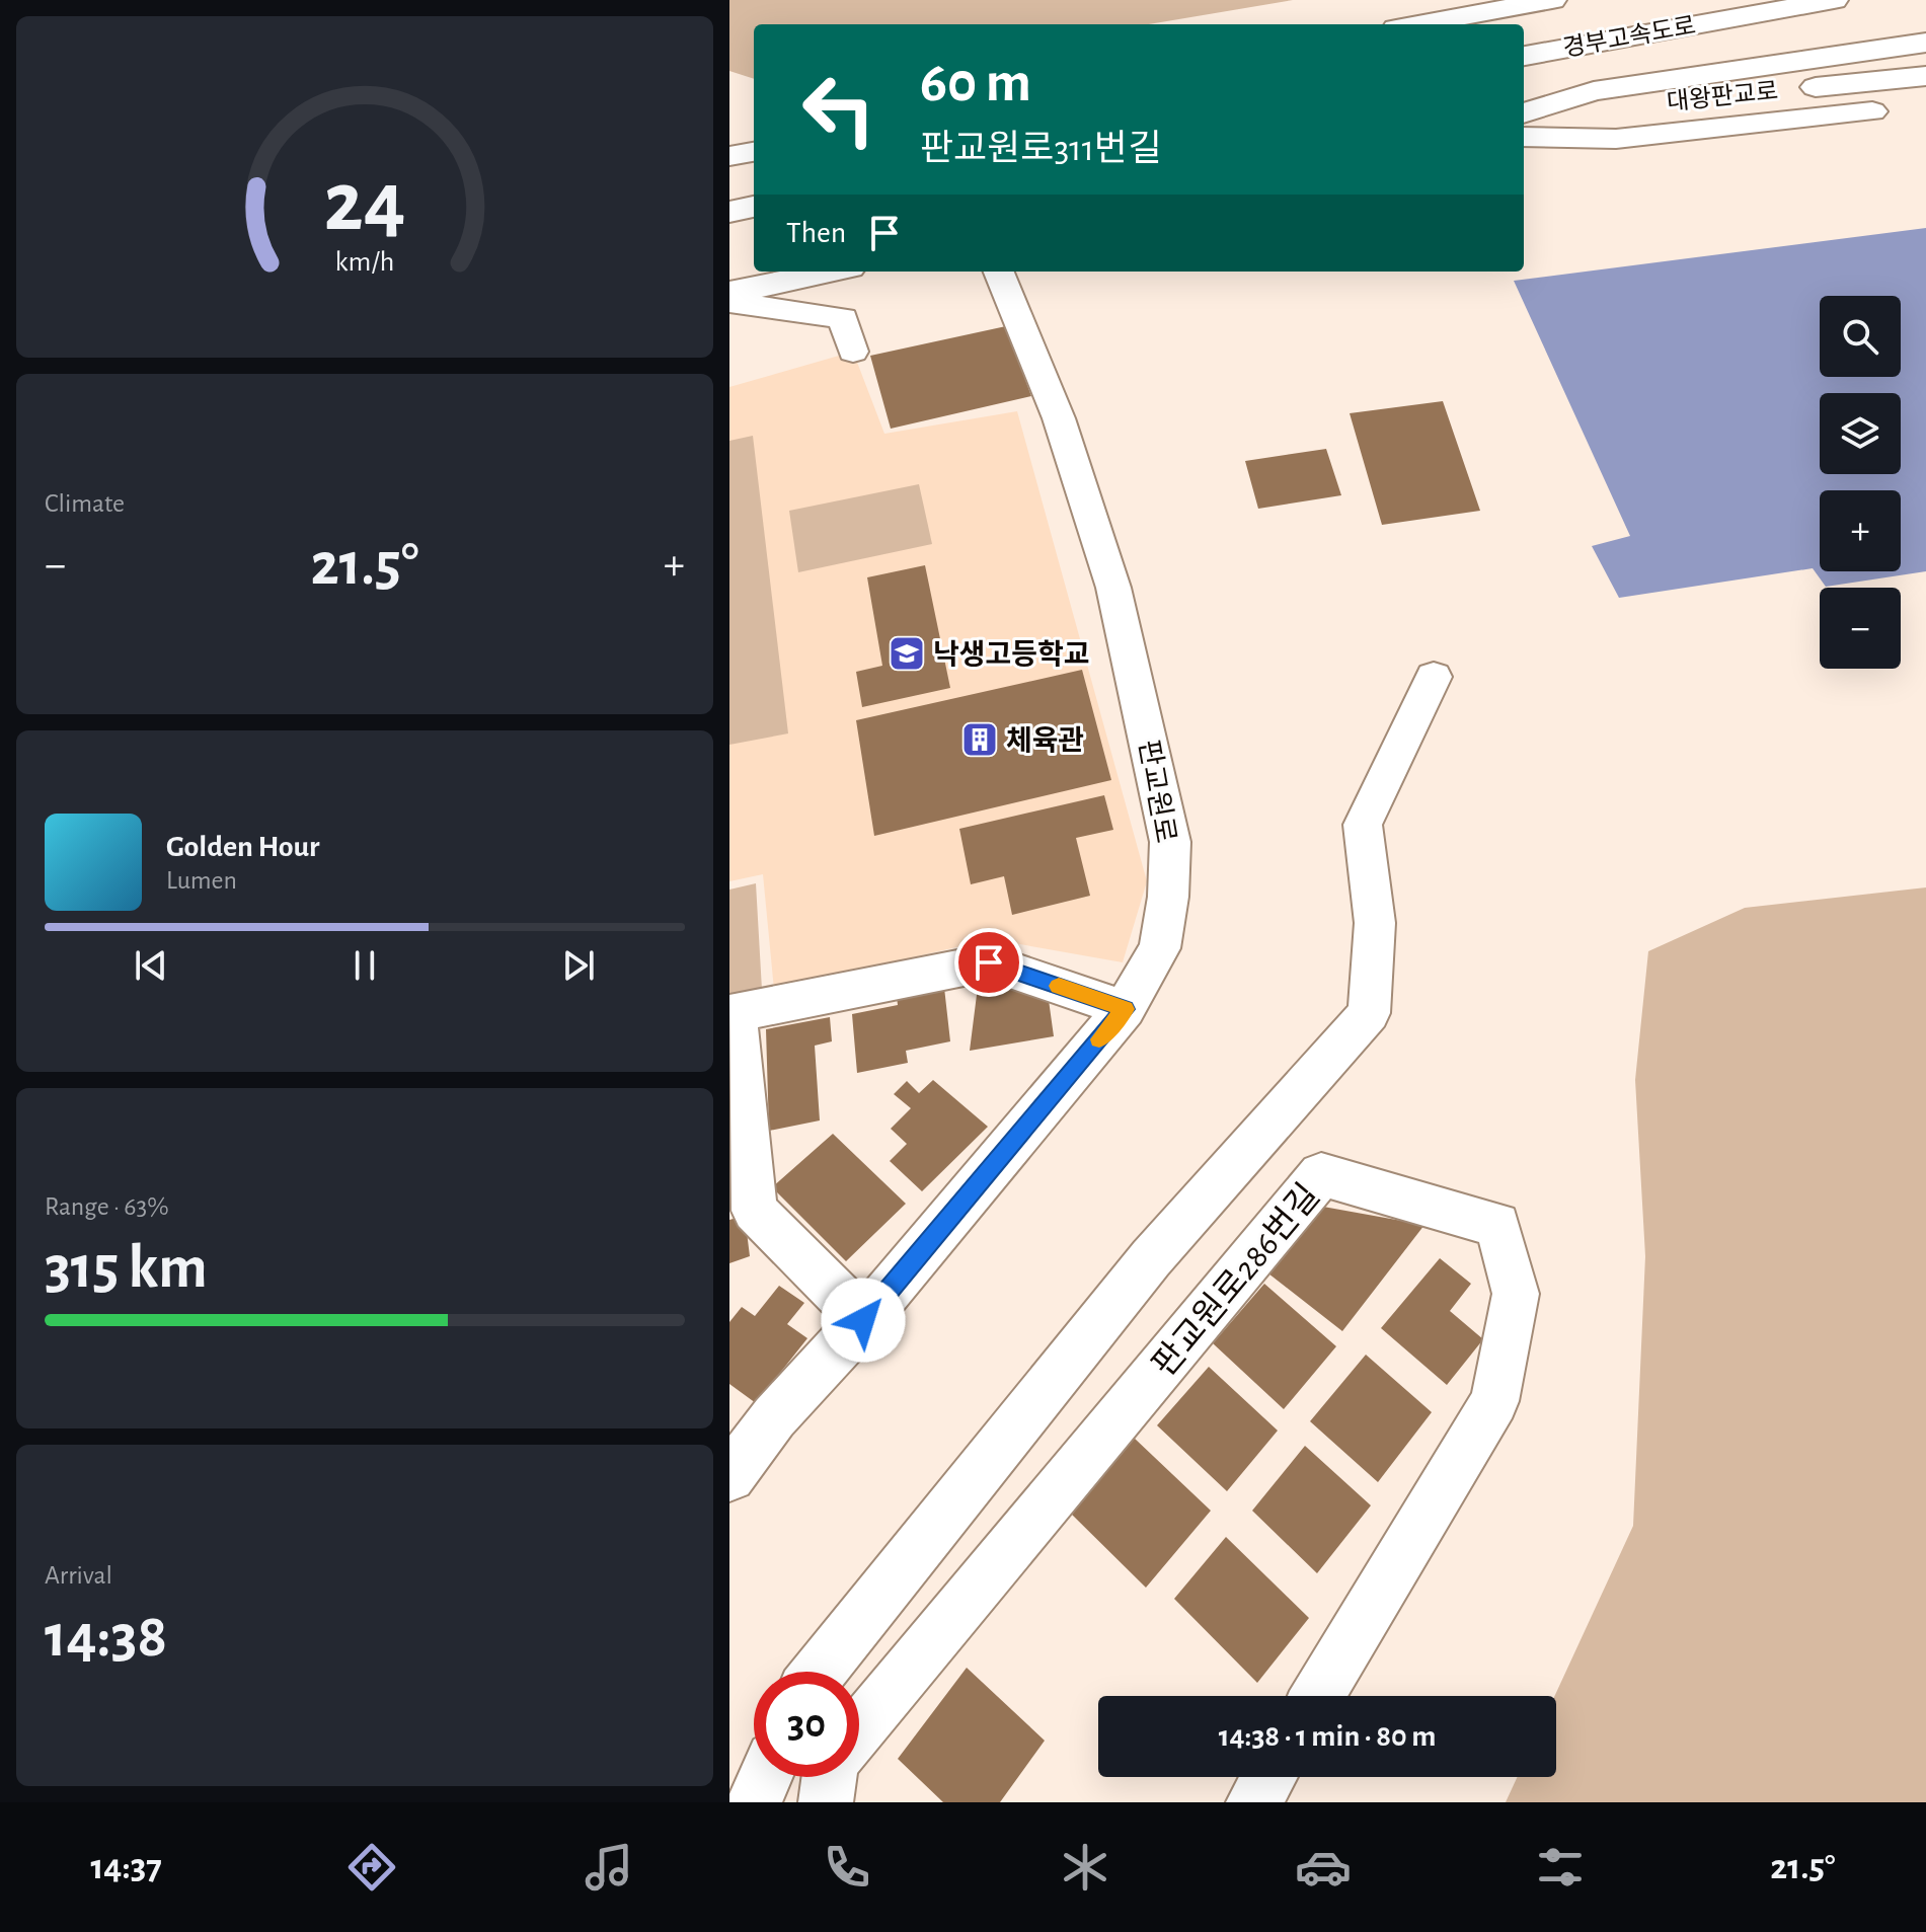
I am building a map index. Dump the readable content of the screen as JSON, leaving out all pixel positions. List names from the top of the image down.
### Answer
{
  "streets": {
    "main road": ["경부고속도로", "대왕판교로"],
    "street": ["판교원로", "판교원로286번길"]
  },
  "places": {
    "school or university": ["낙생고등학교"],
    "building": ["체육관"]
  },
  "page": {
    "turn": ["60 m", "판교원로311번길"],
    "then": "Then",
    "map_buttons": ["+", "−"],
    "tile": [
      "Climate",
      ["Range · 63%", "315 km"],
      ["Arrival", "14:38"]
    ],
    "heat": ["−", "21.5°", "+"],
    "song": ["Golden Hour", "Lumen"],
    "limit": "30",
    "trip": "14:38 · 1 min · 80 m",
    "tabs": ["14:37", "21.5°"],
    "gauge": ["24", "km/h"]
  }
}
